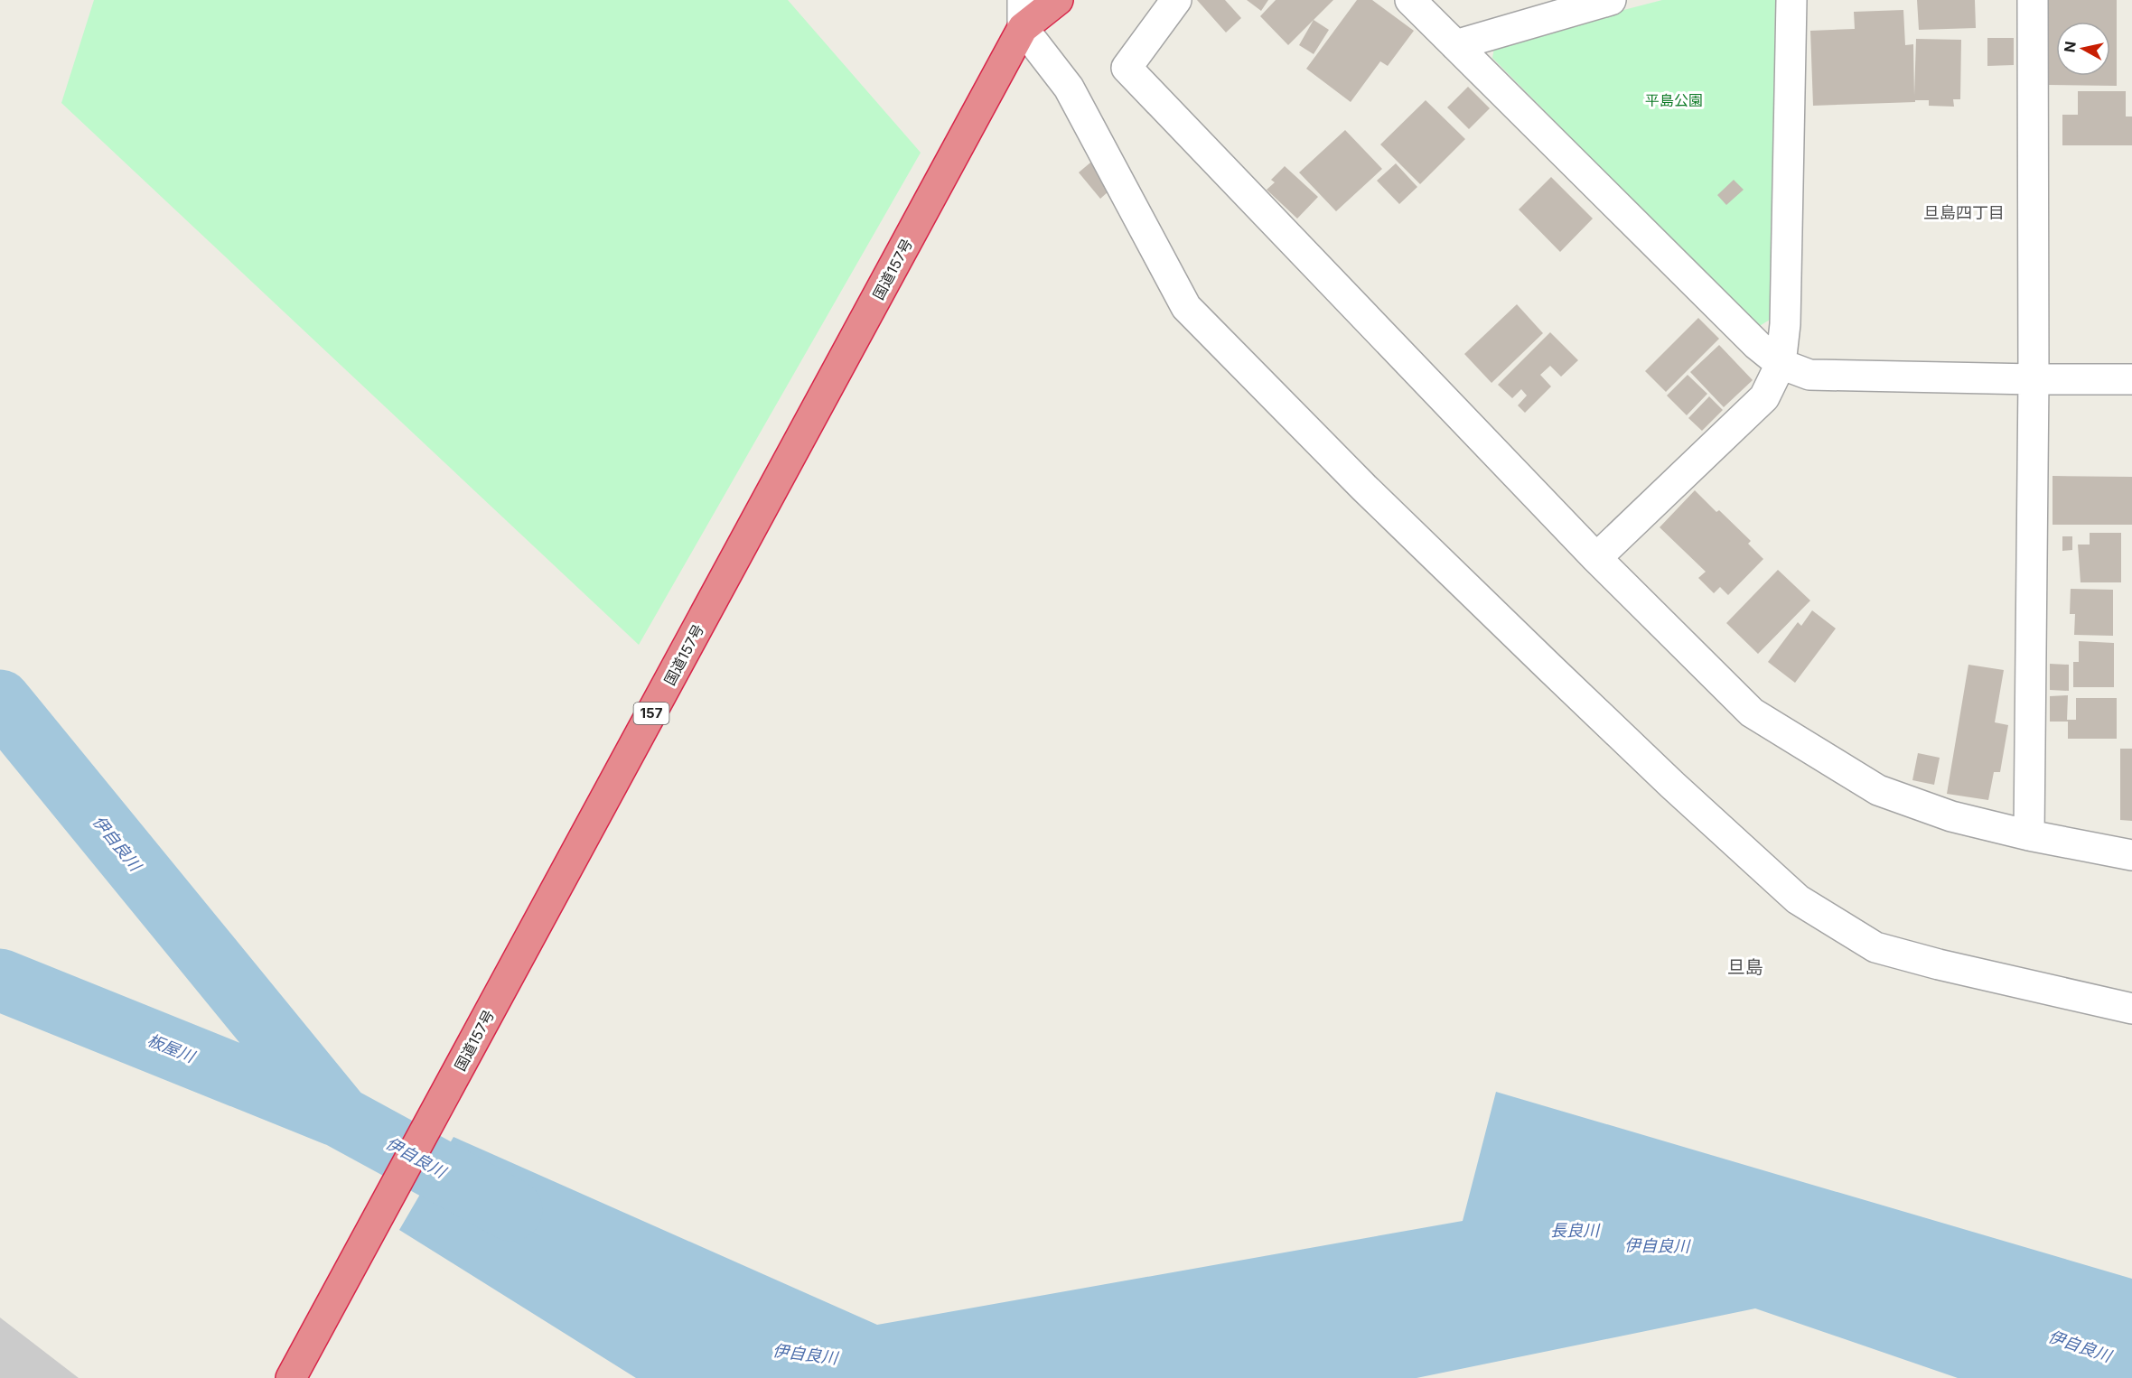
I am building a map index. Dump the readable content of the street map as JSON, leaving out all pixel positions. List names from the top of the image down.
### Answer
{
  "streets": {
    "highway": ["国道157号", "157"]
  },
  "districts": ["旦島四丁目", "旦島"],
  "water": ["伊自良川", "板屋川", "長良川"],
  "parks": ["平島公園"],
  "north": "left"
}
